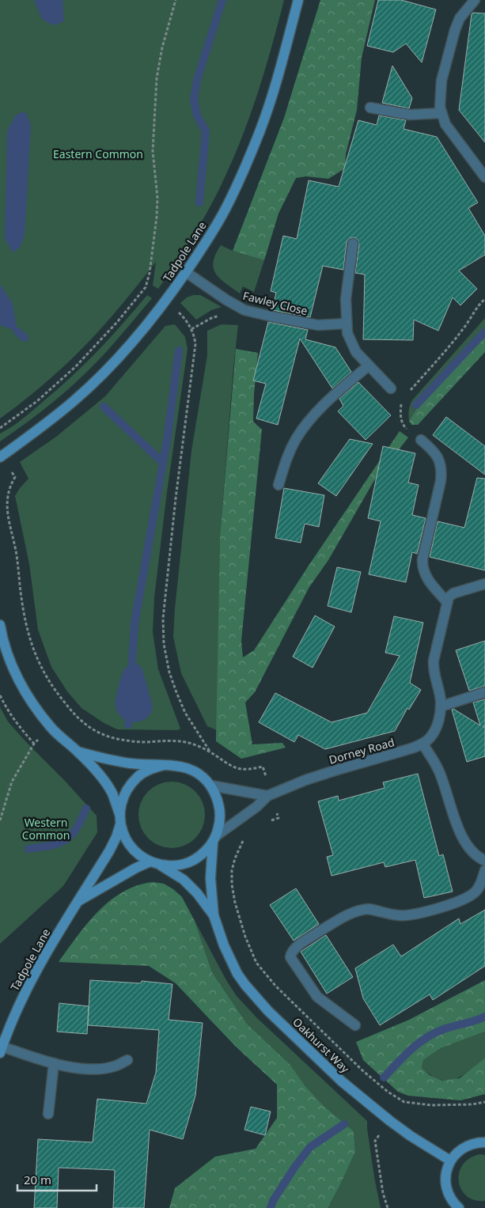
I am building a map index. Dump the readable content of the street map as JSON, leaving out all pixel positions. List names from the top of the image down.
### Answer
{
  "streets": {
    "street": [
      "Tadpole Lane",
      "Fawley Close",
      "Dorney Road",
      "Oakhurst Way"
    ]
  },
  "crossings": [
    ["Tadpole Lane", "Fawley Close"],
    ["Tadpole Lane", "Dorney Road"],
    ["Tadpole Lane", "Oakhurst Way"],
    ["Dorney Road", "Oakhurst Way"]
  ],
  "parks": ["Eastern Common", "Western Common"],
  "scale_bar": "20 m"
}
